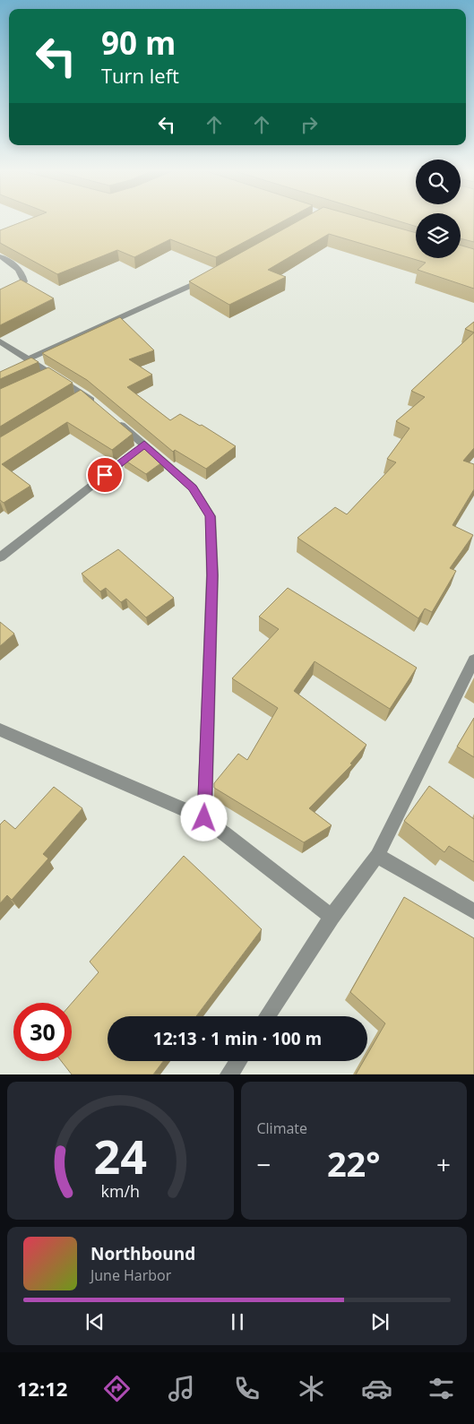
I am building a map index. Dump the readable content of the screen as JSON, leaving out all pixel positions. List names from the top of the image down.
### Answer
{
  "page": {
    "turn": ["90 m", "Turn left"],
    "limit": "30",
    "trip": "12:13 · 1 min · 100 m",
    "tile": "Climate",
    "heat": ["−", "22°", "+"],
    "song": ["Northbound", "June Harbor"],
    "tabs": "12:12",
    "gauge": ["24", "km/h"]
  }
}
